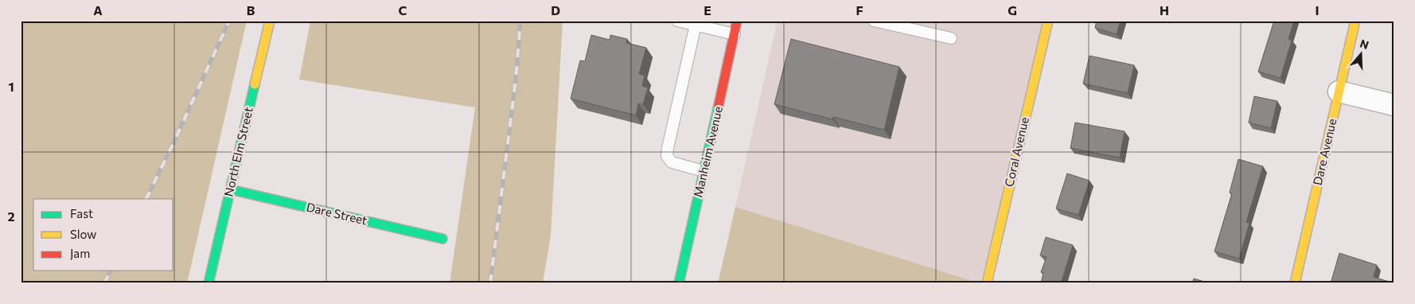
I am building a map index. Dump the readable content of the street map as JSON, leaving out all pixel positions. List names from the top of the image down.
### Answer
{
  "streets": {
    "street": [
      "North Elm Street",
      "Manheim Avenue",
      "Coral Avenue",
      "Dare Avenue",
      "Dare Street"
    ]
  },
  "crossings": [
    ["North Elm Street", "Dare Street"]
  ],
  "legend": ["Fast", "Slow", "Jam"],
  "north": "top",
  "grid": {
    "columns": [
      "A",
      "B",
      "C",
      "D",
      "E",
      "F",
      "G",
      "H",
      "I"
    ],
    "rows": ["1", "2"]
  }
}
